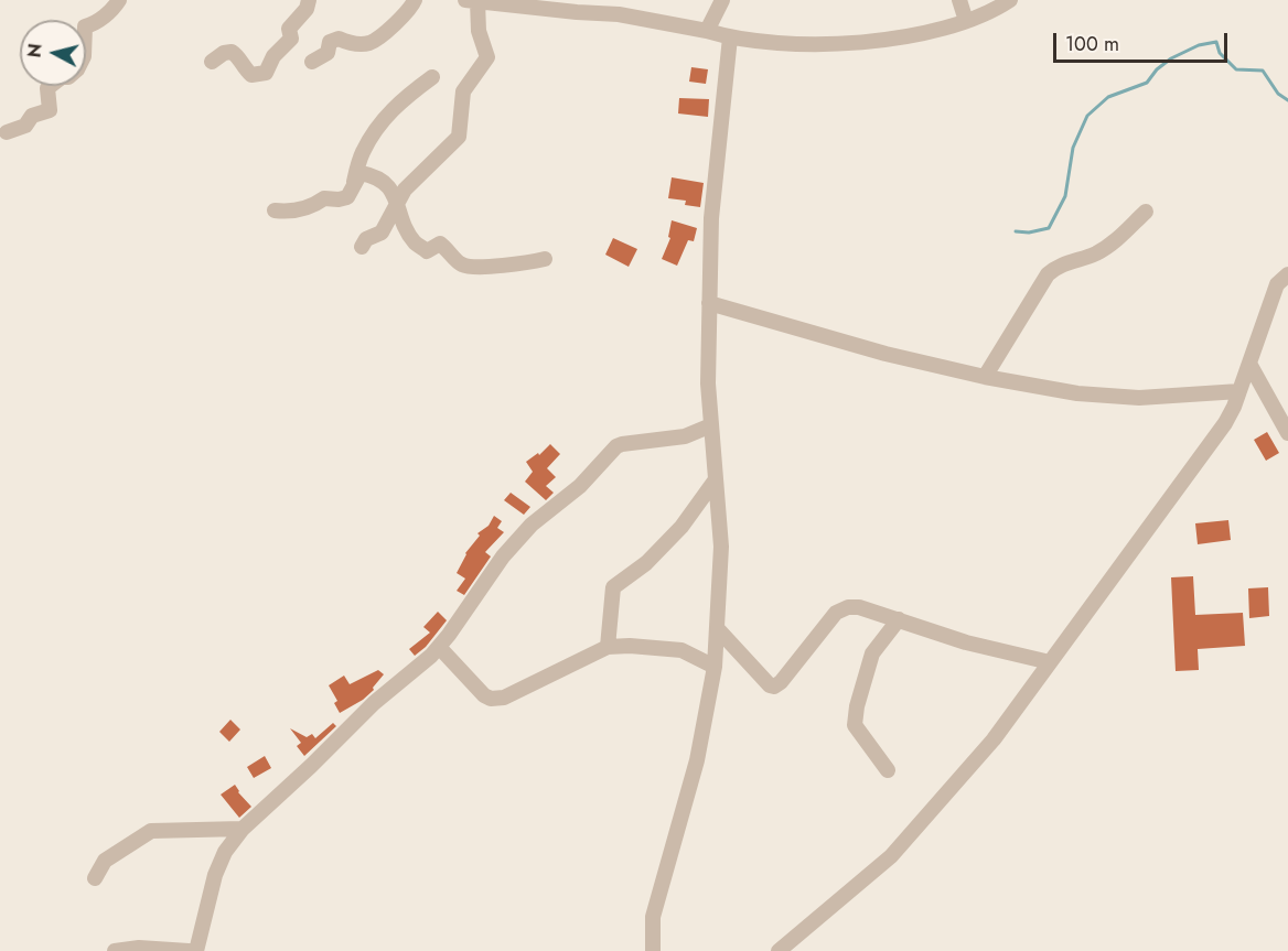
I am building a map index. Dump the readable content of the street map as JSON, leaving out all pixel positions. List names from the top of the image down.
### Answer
{
  "scale_bar": "100 m",
  "north": "left"
}
